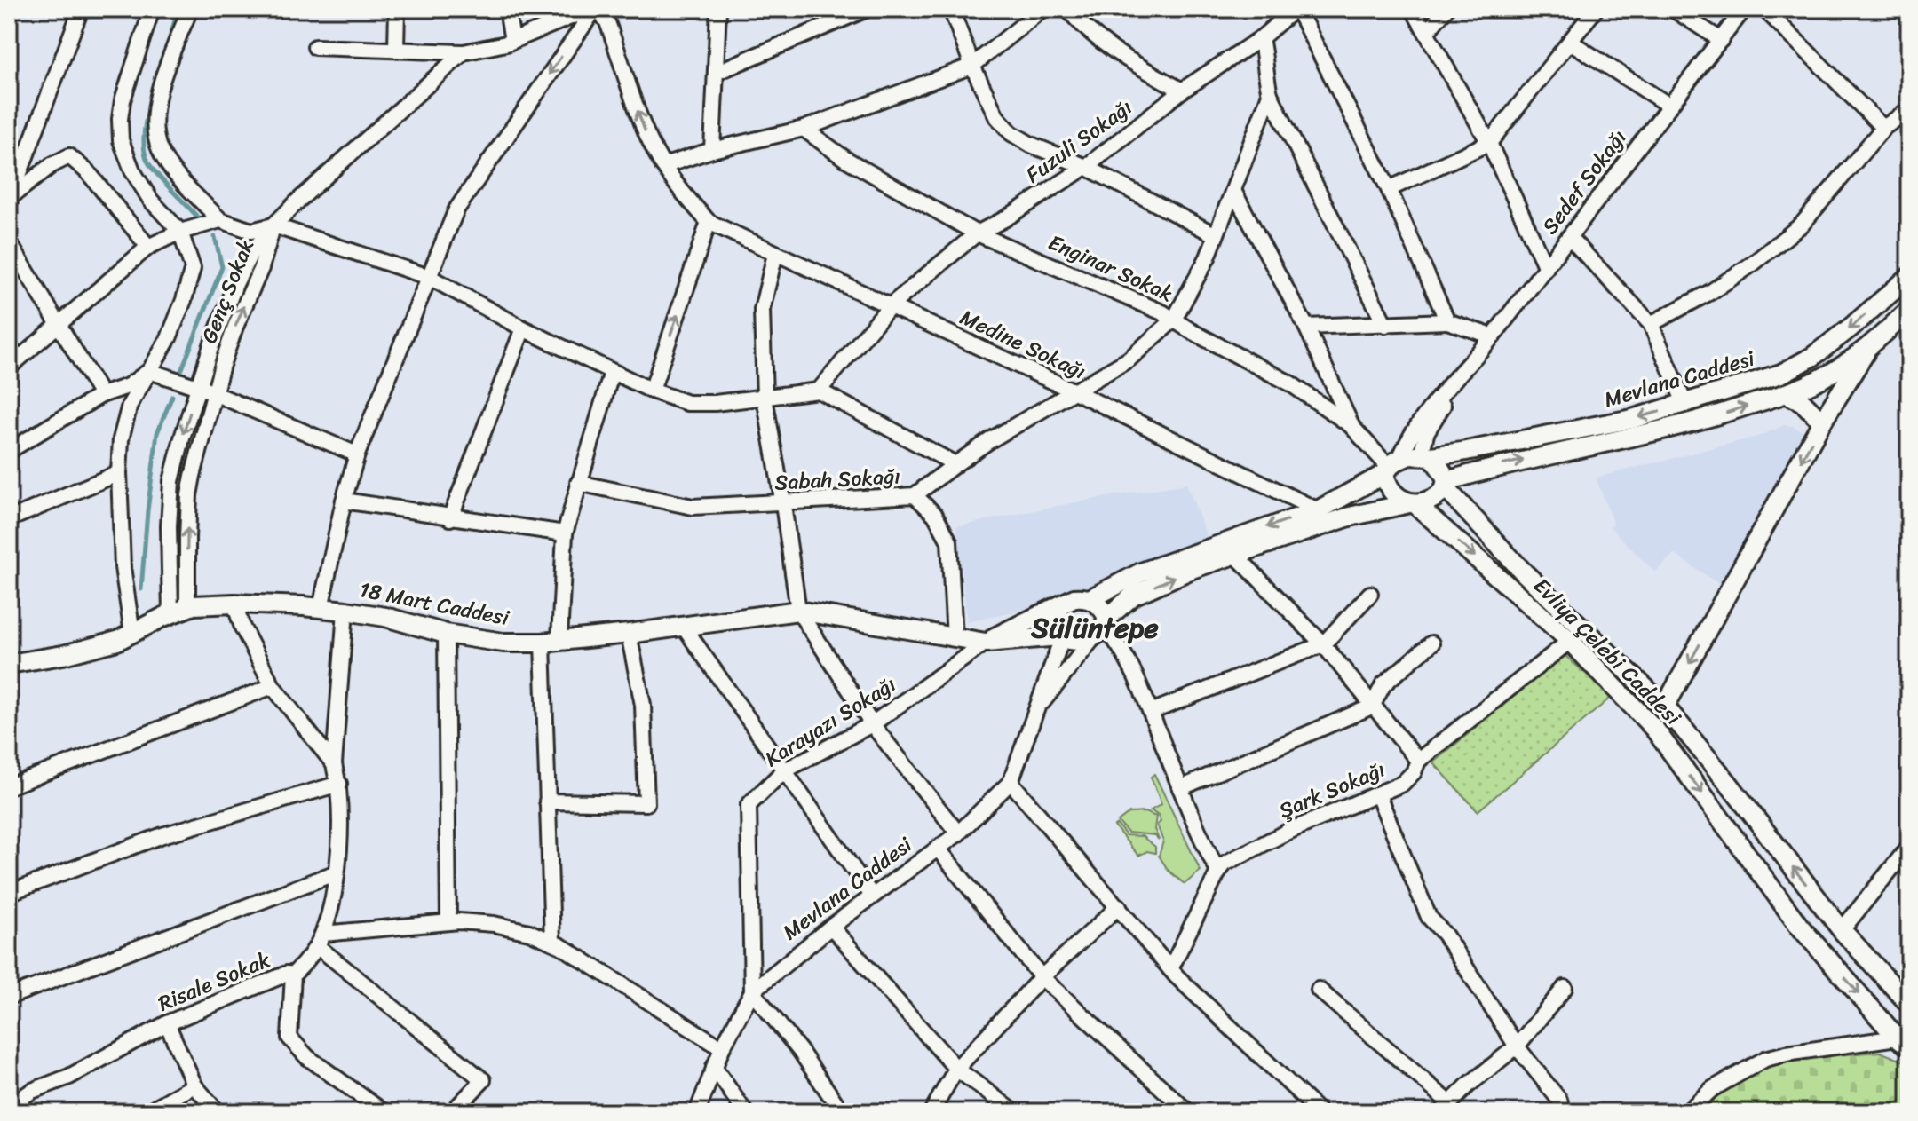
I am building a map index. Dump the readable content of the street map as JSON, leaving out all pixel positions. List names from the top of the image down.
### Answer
{
  "streets": {
    "street": [
      "Fuzuli Sokağı",
      "Sedef Sokağı",
      "Enginar Sokak",
      "Genç Sokak",
      "Medine Sokağı",
      "Mevlana Caddesi",
      "Sabah Sokağı",
      "18 Mart Caddesi",
      "Evliya Çelebi Caddesi",
      "Karayazı Sokağı",
      "Şark Sokağı",
      "Risale Sokak"
    ]
  },
  "crossings": [
    ["Fuzuli Sokağı", "Enginar Sokak"],
    ["Fuzuli Sokağı", "Medine Sokağı"],
    ["Enginar Sokak", "Mevlana Caddesi"],
    ["Enginar Sokak", "Sabah Sokağı"],
    ["Enginar Sokak", "Evliya Çelebi Caddesi"],
    ["Genç Sokak", "18 Mart Caddesi"],
    ["Medine Sokağı", "Sabah Sokağı"],
    ["Mevlana Caddesi", "18 Mart Caddesi"],
    ["Mevlana Caddesi", "Evliya Çelebi Caddesi"],
    ["Mevlana Caddesi", "Karayazı Sokağı"],
    ["18 Mart Caddesi", "Karayazı Sokağı"],
    ["18 Mart Caddesi", "Risale Sokak"],
    ["Evliya Çelebi Caddesi", "Şark Sokağı"]
  ],
  "districts": ["Sülüntepe"]
}
